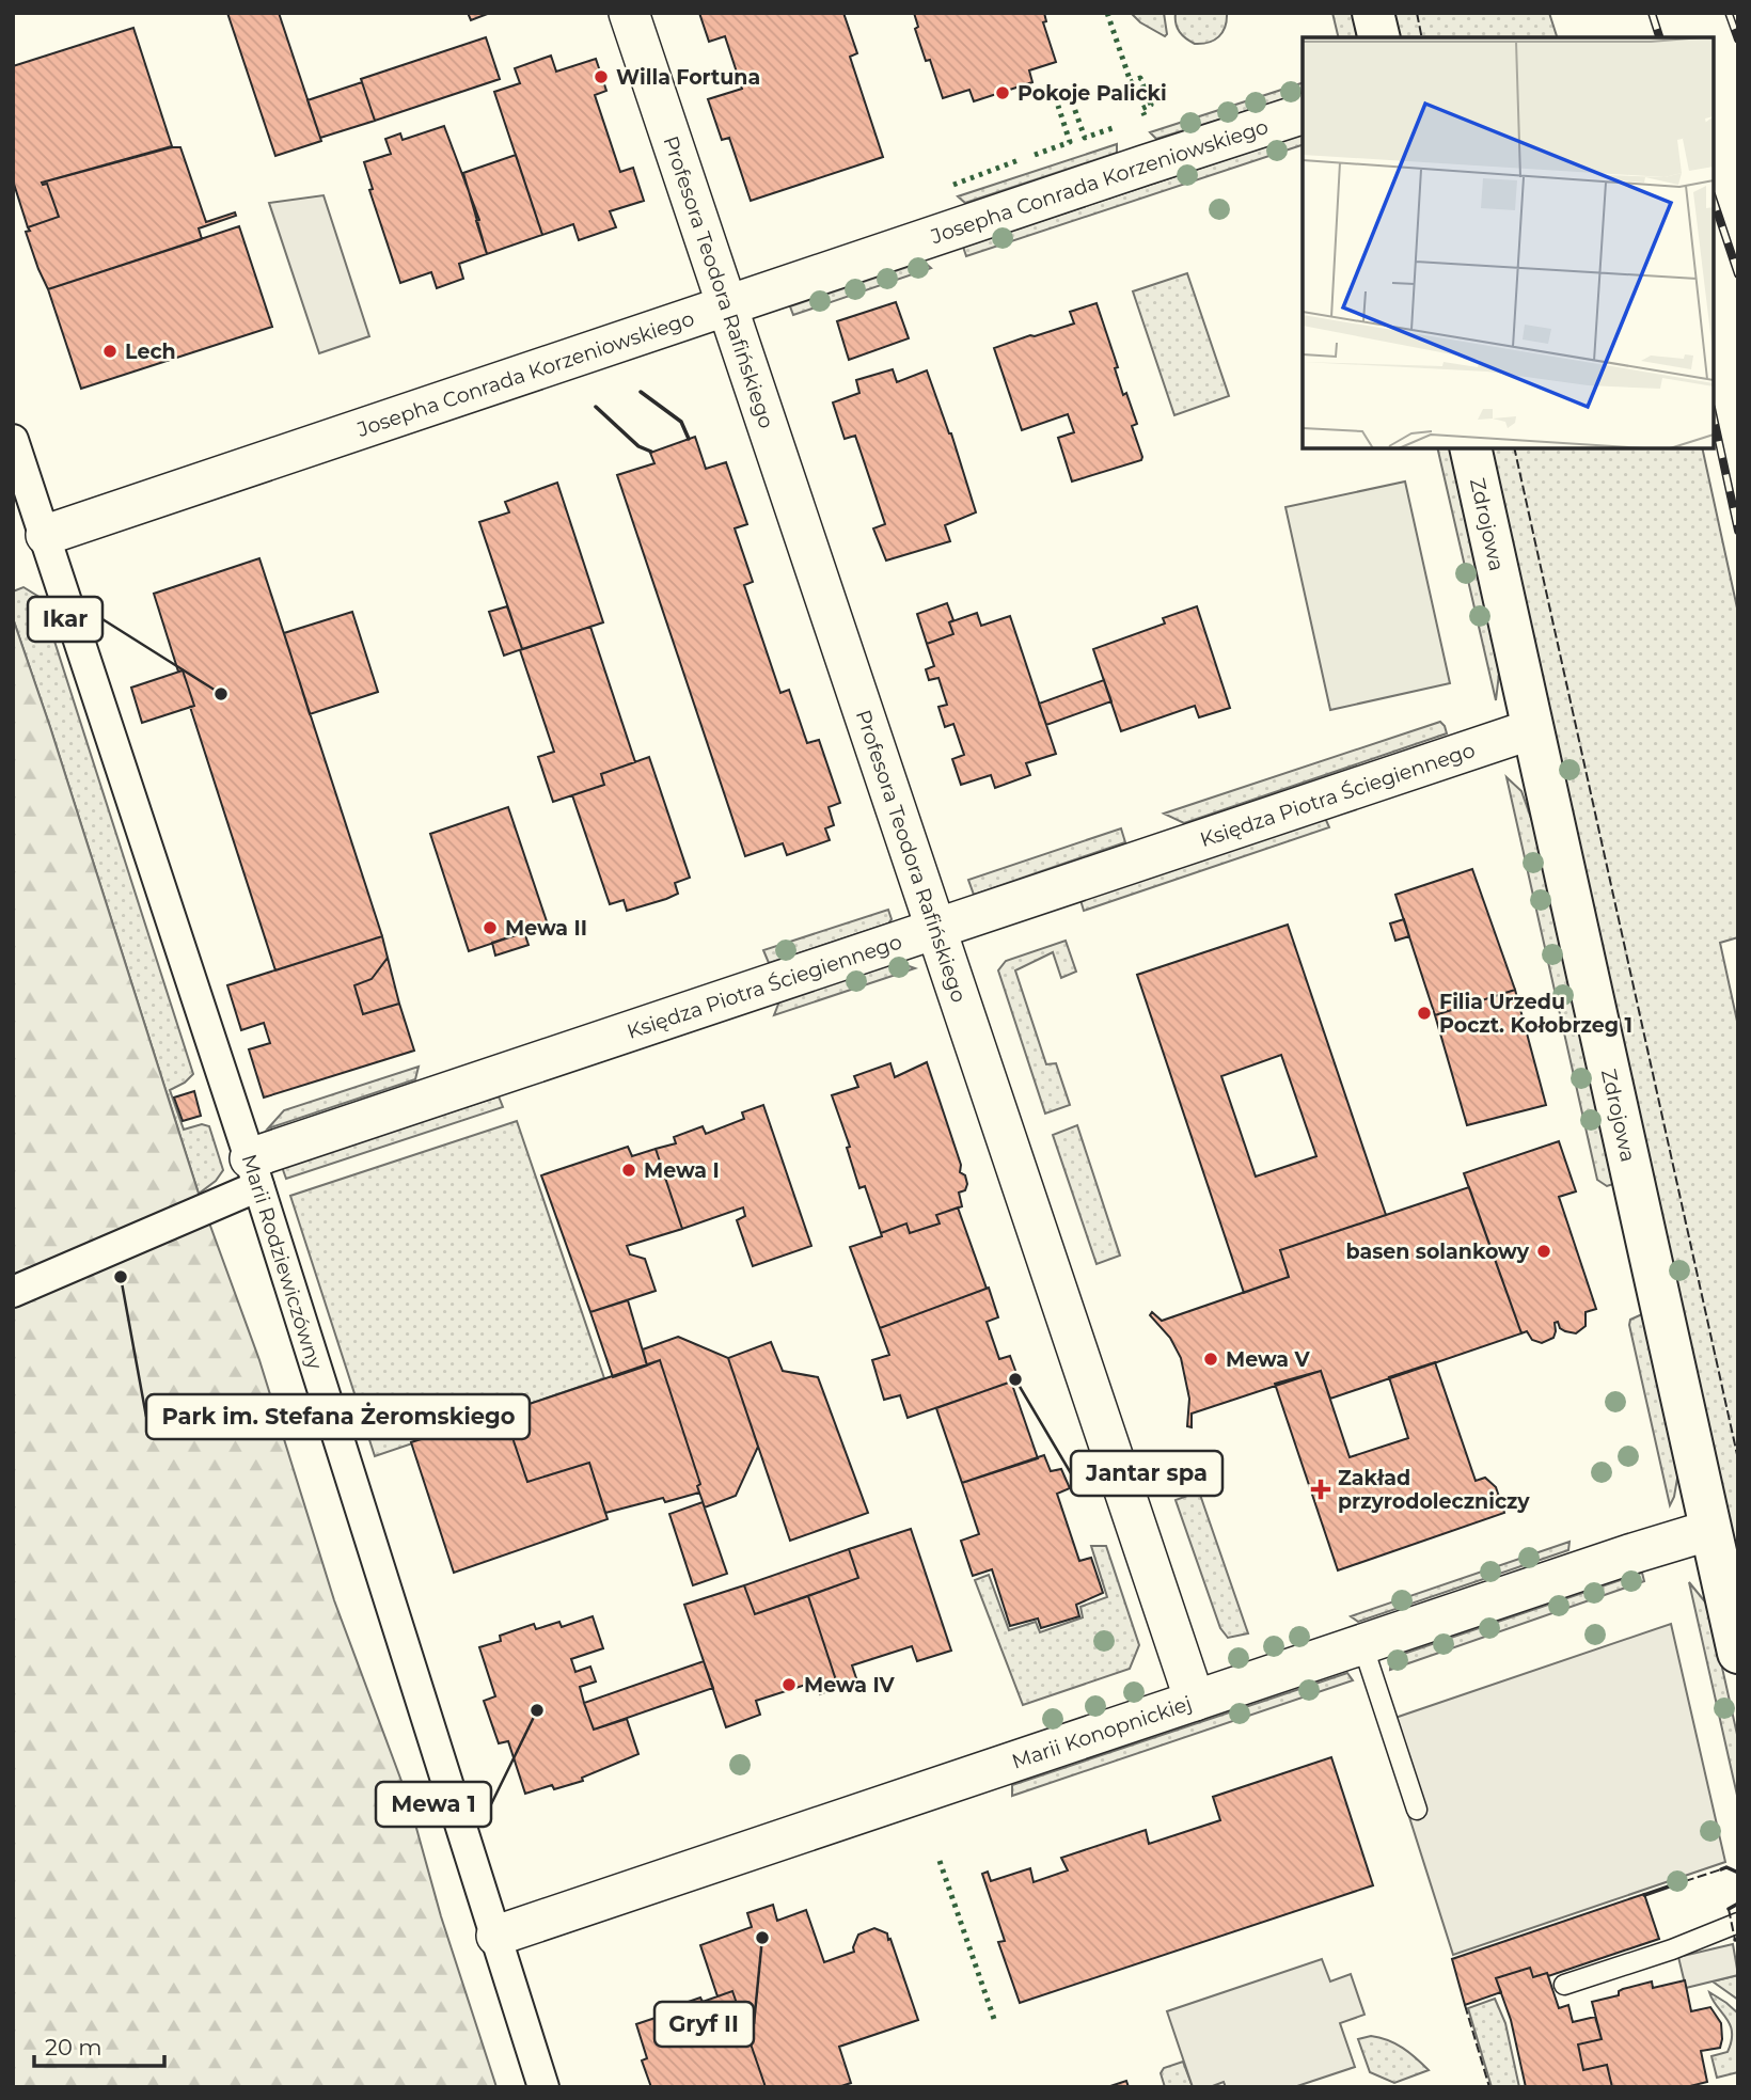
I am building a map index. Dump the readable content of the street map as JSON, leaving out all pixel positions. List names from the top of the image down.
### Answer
{
  "streets": {
    "street": [
      "Josepha Conrada Korzeniowskiego",
      "Profesora Teodora Rafińskiego",
      "Zdrojowa",
      "Księdza Piotra Ściegiennego",
      "Marii Rodziewiczówny",
      "Marii Konopnickiej"
    ]
  },
  "crossings": [
    ["Josepha Conrada Korzeniowskiego", "Profesora Teodora Rafińskiego"],
    ["Josepha Conrada Korzeniowskiego", "Marii Rodziewiczówny"],
    ["Profesora Teodora Rafińskiego", "Księdza Piotra Ściegiennego"],
    ["Profesora Teodora Rafińskiego", "Marii Konopnickiej"],
    ["Zdrojowa", "Księdza Piotra Ściegiennego"],
    ["Zdrojowa", "Marii Konopnickiej"],
    ["Księdza Piotra Ściegiennego", "Marii Rodziewiczówny"],
    ["Marii Rodziewiczówny", "Marii Konopnickiej"]
  ],
  "places": {
    "other": [
      "Willa Fortuna",
      "Pokoje Palicki",
      "Lech",
      "Ikar",
      "Mewa II",
      "Filia Urzedu Poczt. Kołobrzeg 1",
      "Mewa I",
      "basen solankowy",
      "Park im. Stefana Żeromskiego",
      "Mewa V",
      "Jantar spa",
      "Mewa IV",
      "Mewa 1",
      "Gryf II"
    ],
    "health": ["Zakład przyrodoleczniczy"]
  },
  "scale_bar": "20 m"
}
